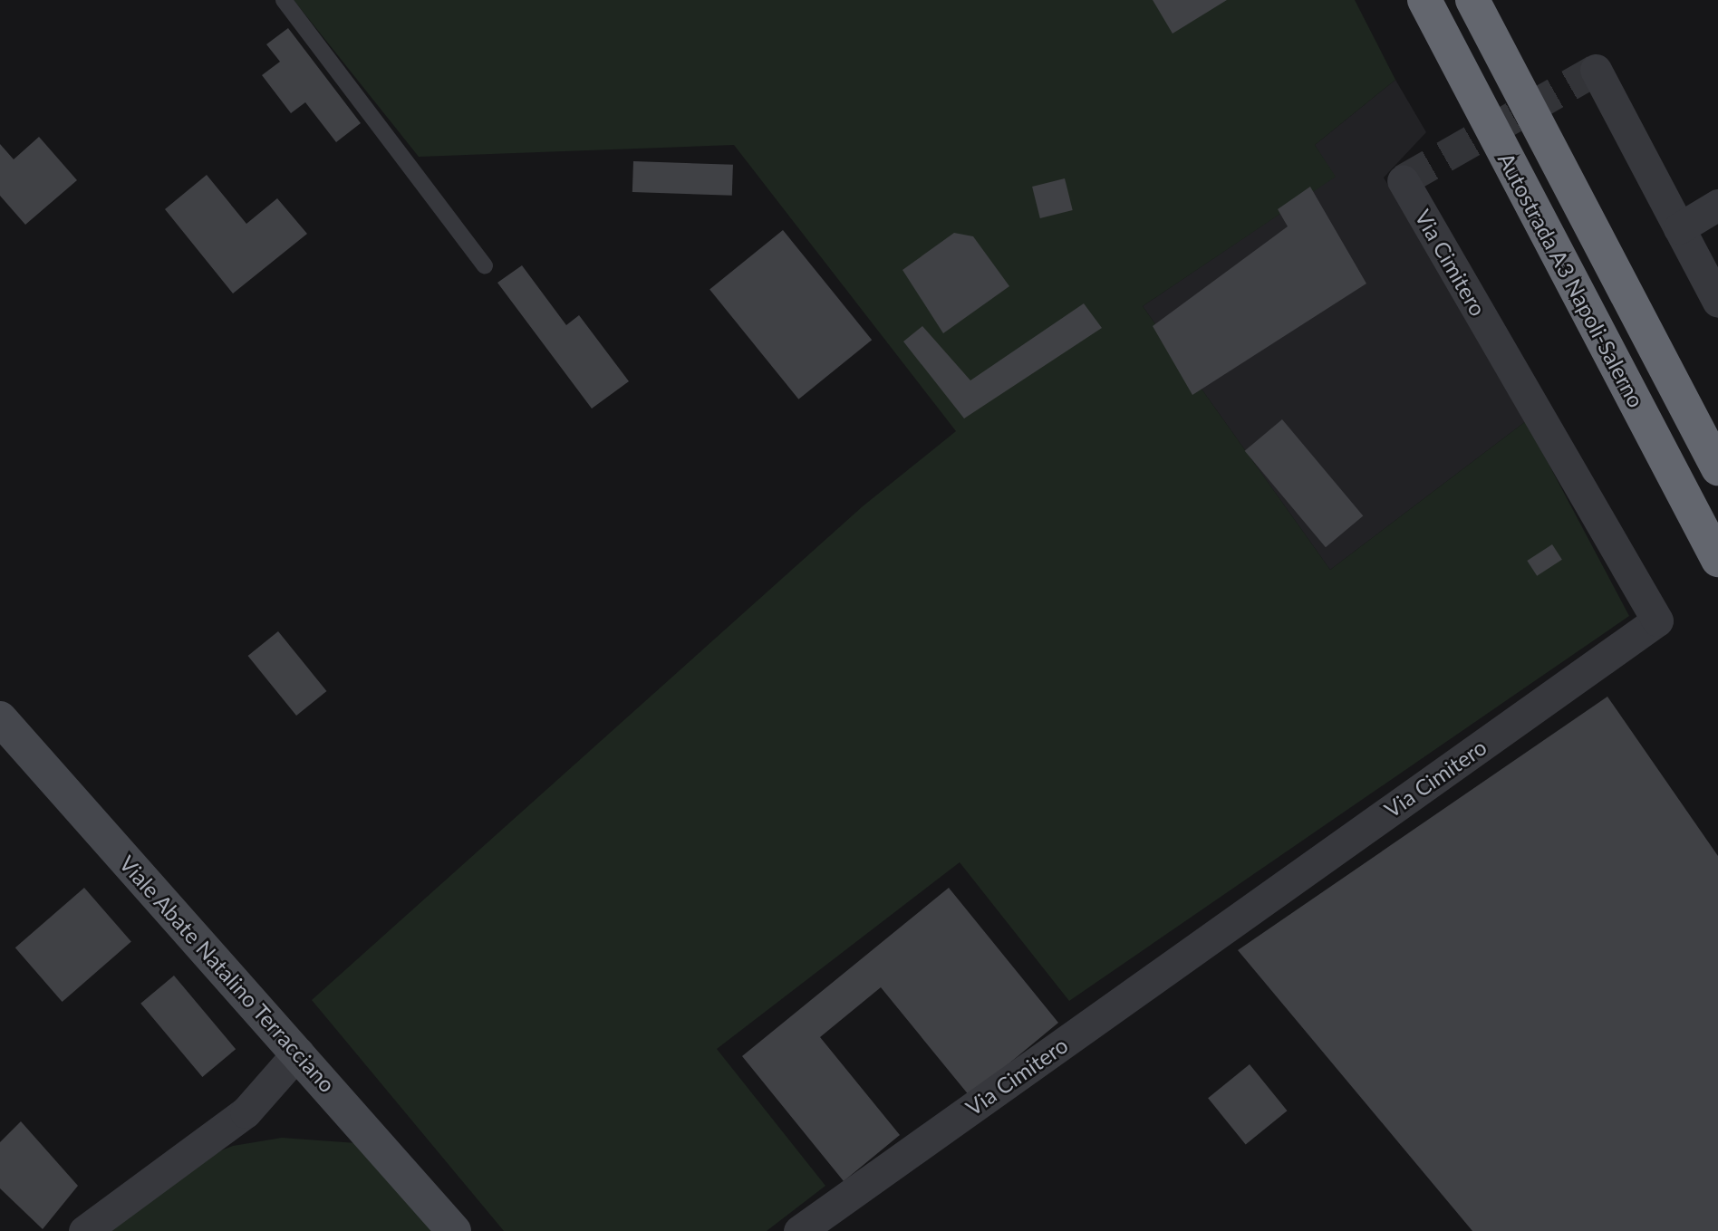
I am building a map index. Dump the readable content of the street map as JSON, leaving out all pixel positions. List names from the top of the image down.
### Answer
{
  "streets": {
    "highway": ["Autostrada A3 Napoli-Salerno"],
    "street": ["Via Cimitero", "Viale Abate Natalino Terracciano"]
  }
}
